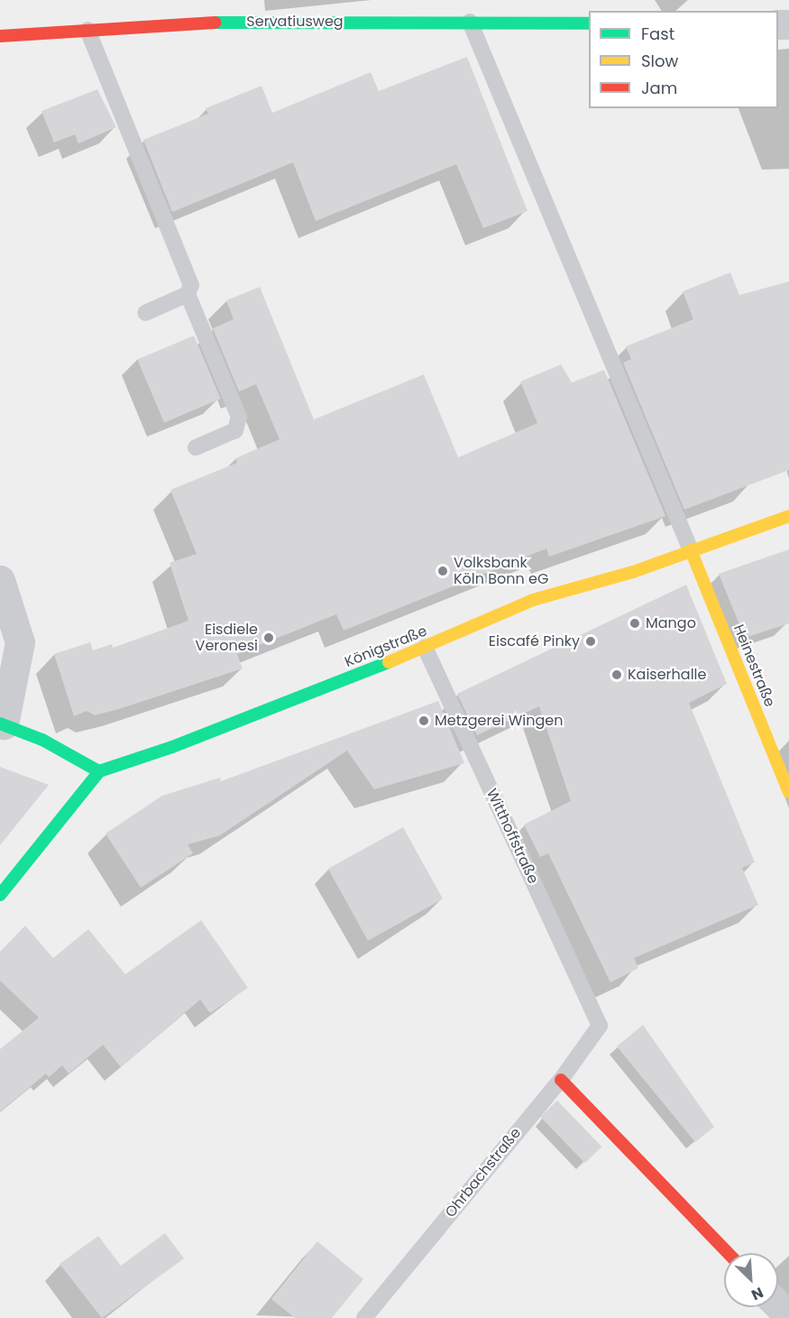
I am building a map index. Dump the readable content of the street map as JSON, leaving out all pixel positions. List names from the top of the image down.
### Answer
{
  "streets": {
    "street": ["Servatiusweg", "Königstraße", "Heinestraße"],
    "lane": ["Witthoffstraße", "Ohrbachstraße"]
  },
  "crossings": [
    ["Königstraße", "Heinestraße"],
    ["Königstraße", "Witthoffstraße"],
    ["Witthoffstraße", "Ohrbachstraße"]
  ],
  "places": [
    "Volksbank Köln Bonn eG",
    "Mango",
    "Eisdiele Veronesi",
    "Eiscafé Pinky",
    "Kaiserhalle",
    "Metzgerei Wingen"
  ],
  "legend": ["Fast", "Slow", "Jam"],
  "north": "bottom right"
}
